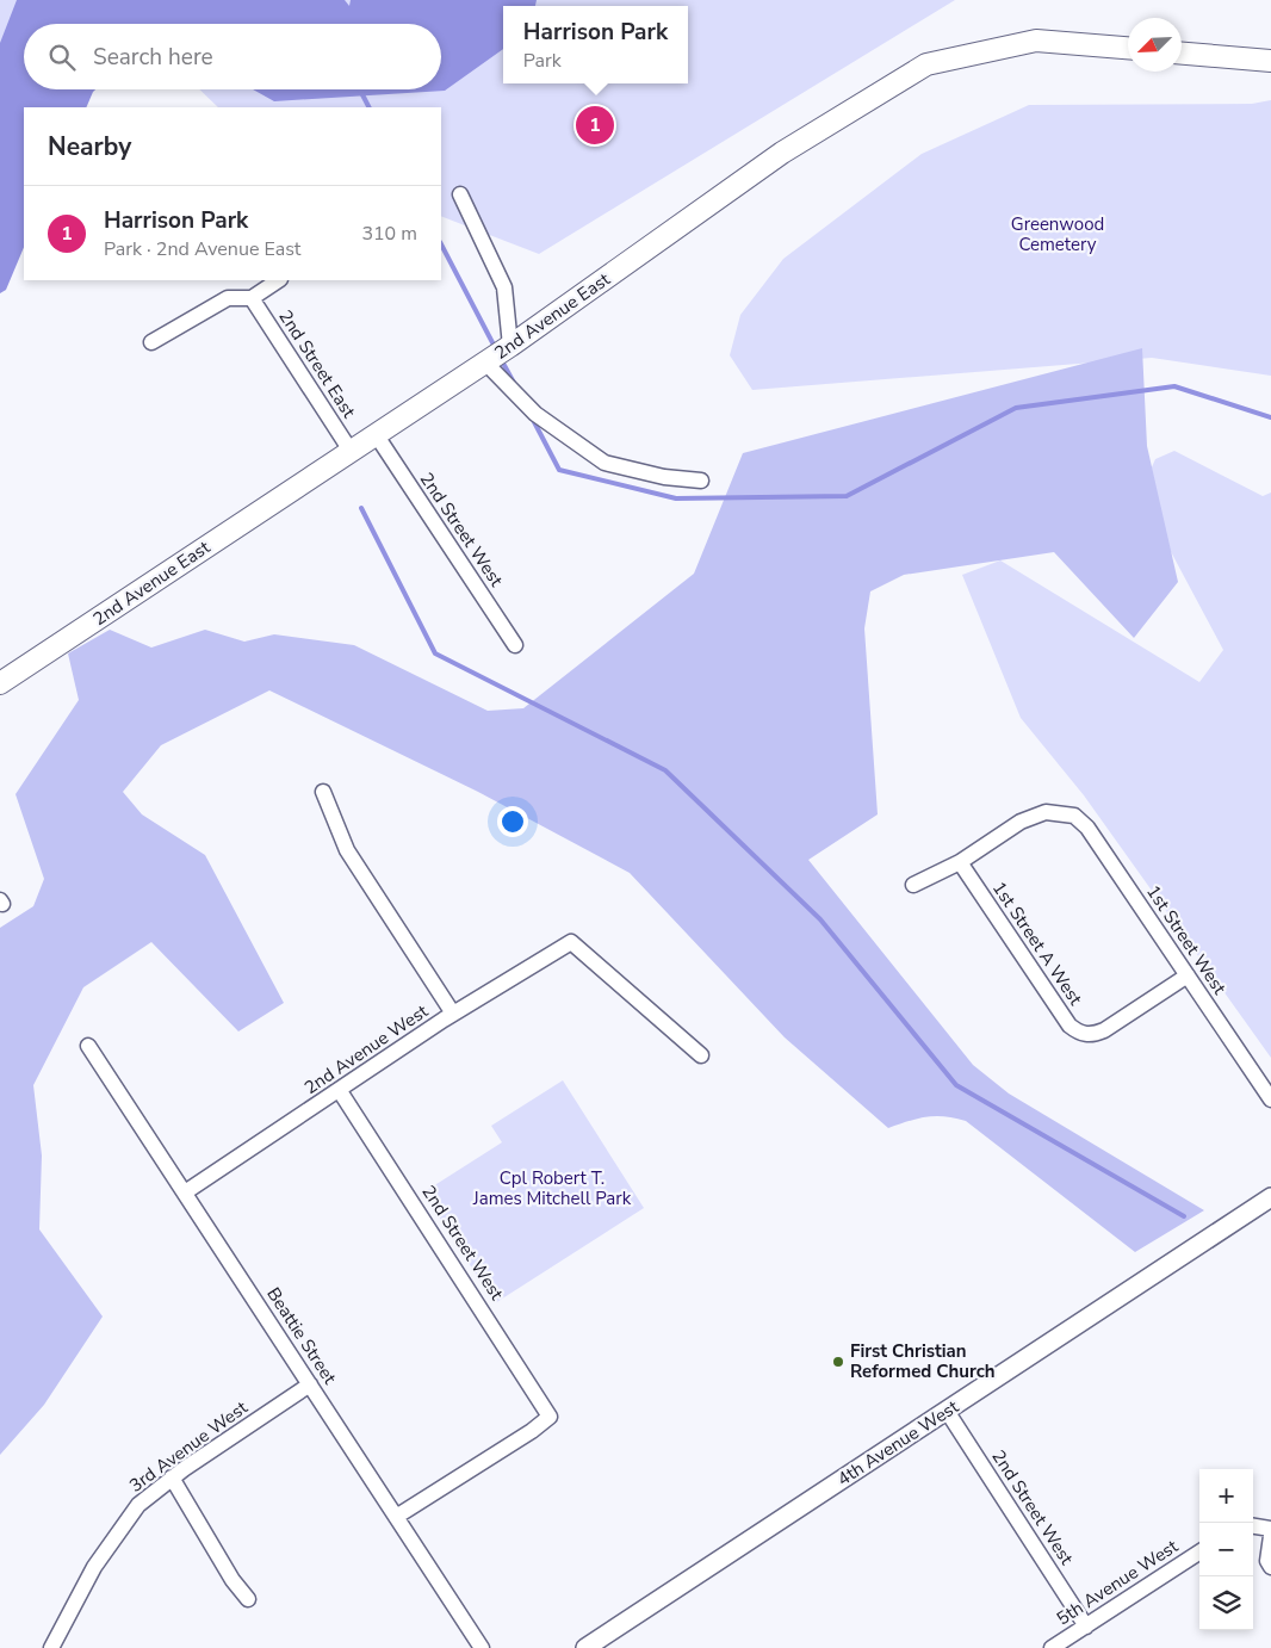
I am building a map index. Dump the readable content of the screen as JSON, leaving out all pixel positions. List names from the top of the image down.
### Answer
{
  "streets": {
    "main road": ["2nd Avenue East"],
    "street": [
      "2nd Street East",
      "2nd Street West",
      "1st Street West",
      "1st Street A West",
      "2nd Avenue West",
      "Beattie Street",
      "4th Avenue West",
      "3rd Avenue West",
      "5th Avenue West"
    ]
  },
  "crossings": [
    ["2nd Avenue East", "2nd Street East"],
    ["2nd Avenue East", "2nd Street West"],
    ["2nd Street West", "2nd Avenue West"],
    ["2nd Street West", "Beattie Street"],
    ["2nd Street West", "4th Avenue West"],
    ["2nd Street West", "5th Avenue West"],
    ["1st Street West", "1st Street A West"],
    ["2nd Avenue West", "Beattie Street"],
    ["Beattie Street", "3rd Avenue West"]
  ],
  "parks": ["Greenwood Cemetery", "Cpl Robert T. James Mitchell Park"],
  "places": ["First Christian Reformed Church"],
  "north": "bottom left",
  "page": {
    "popup": ["Harrison Park", "Park"],
    "search": "Search here",
    "pins": "1",
    "heading": "Nearby",
    "list": [
      {
        "mark": "1",
        "name": "Harrison Park",
        "note": "Park · 2nd Avenue East",
        "value": "310 m"
      }
    ],
    "map_buttons": ["+", "−"]
  }
}
